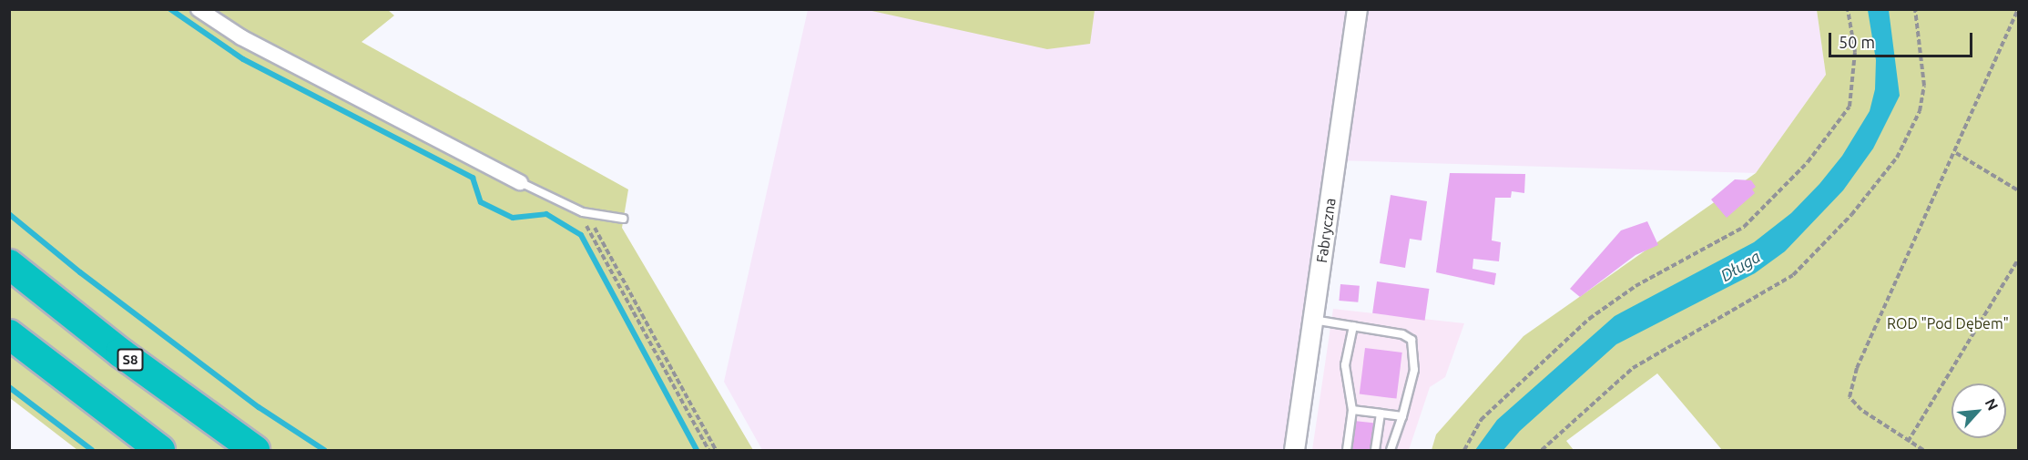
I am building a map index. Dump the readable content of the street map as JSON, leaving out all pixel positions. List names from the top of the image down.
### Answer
{
  "streets": {
    "highway": ["S8"],
    "street": ["Fabryczna"]
  },
  "water": ["Długa"],
  "parks": ["ROD \"Pod Dębem\""],
  "scale_bar": "50 m",
  "north": "top right"
}
